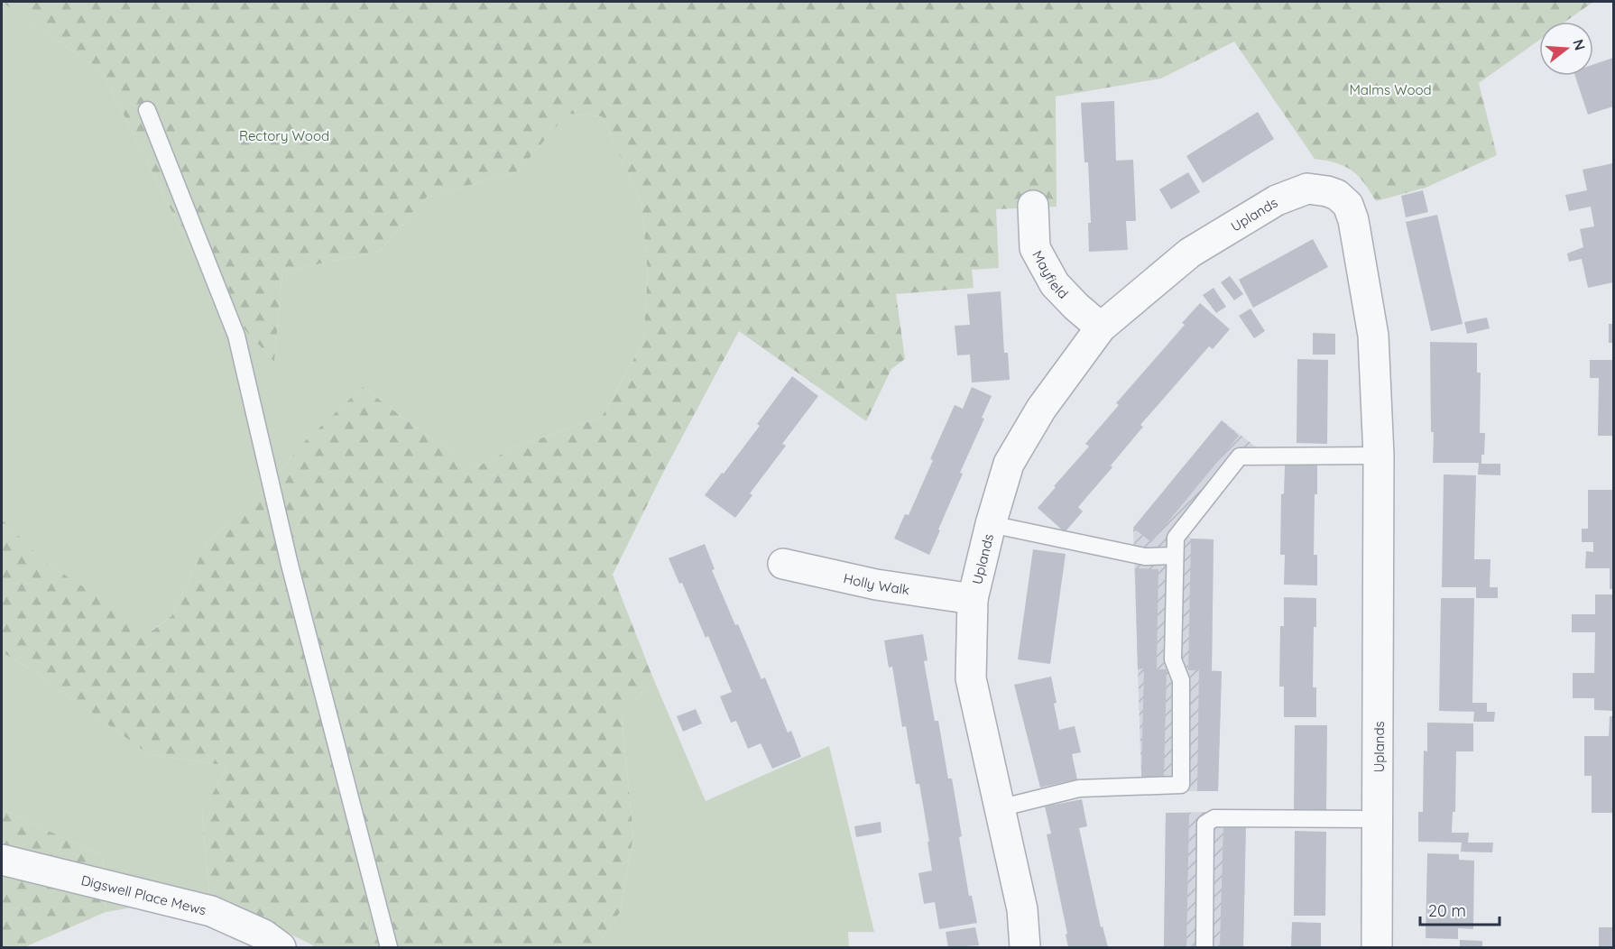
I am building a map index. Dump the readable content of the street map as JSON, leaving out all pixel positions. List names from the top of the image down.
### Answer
{
  "streets": {
    "street": [
      "Uplands",
      "Mayfield",
      "Holly Walk",
      "Digswell Place Mews"
    ]
  },
  "crossings": [
    ["Uplands", "Mayfield"],
    ["Uplands", "Holly Walk"]
  ],
  "parks": ["Malms Wood", "Rectory Wood"],
  "scale_bar": "20 m",
  "north": "right"
}
